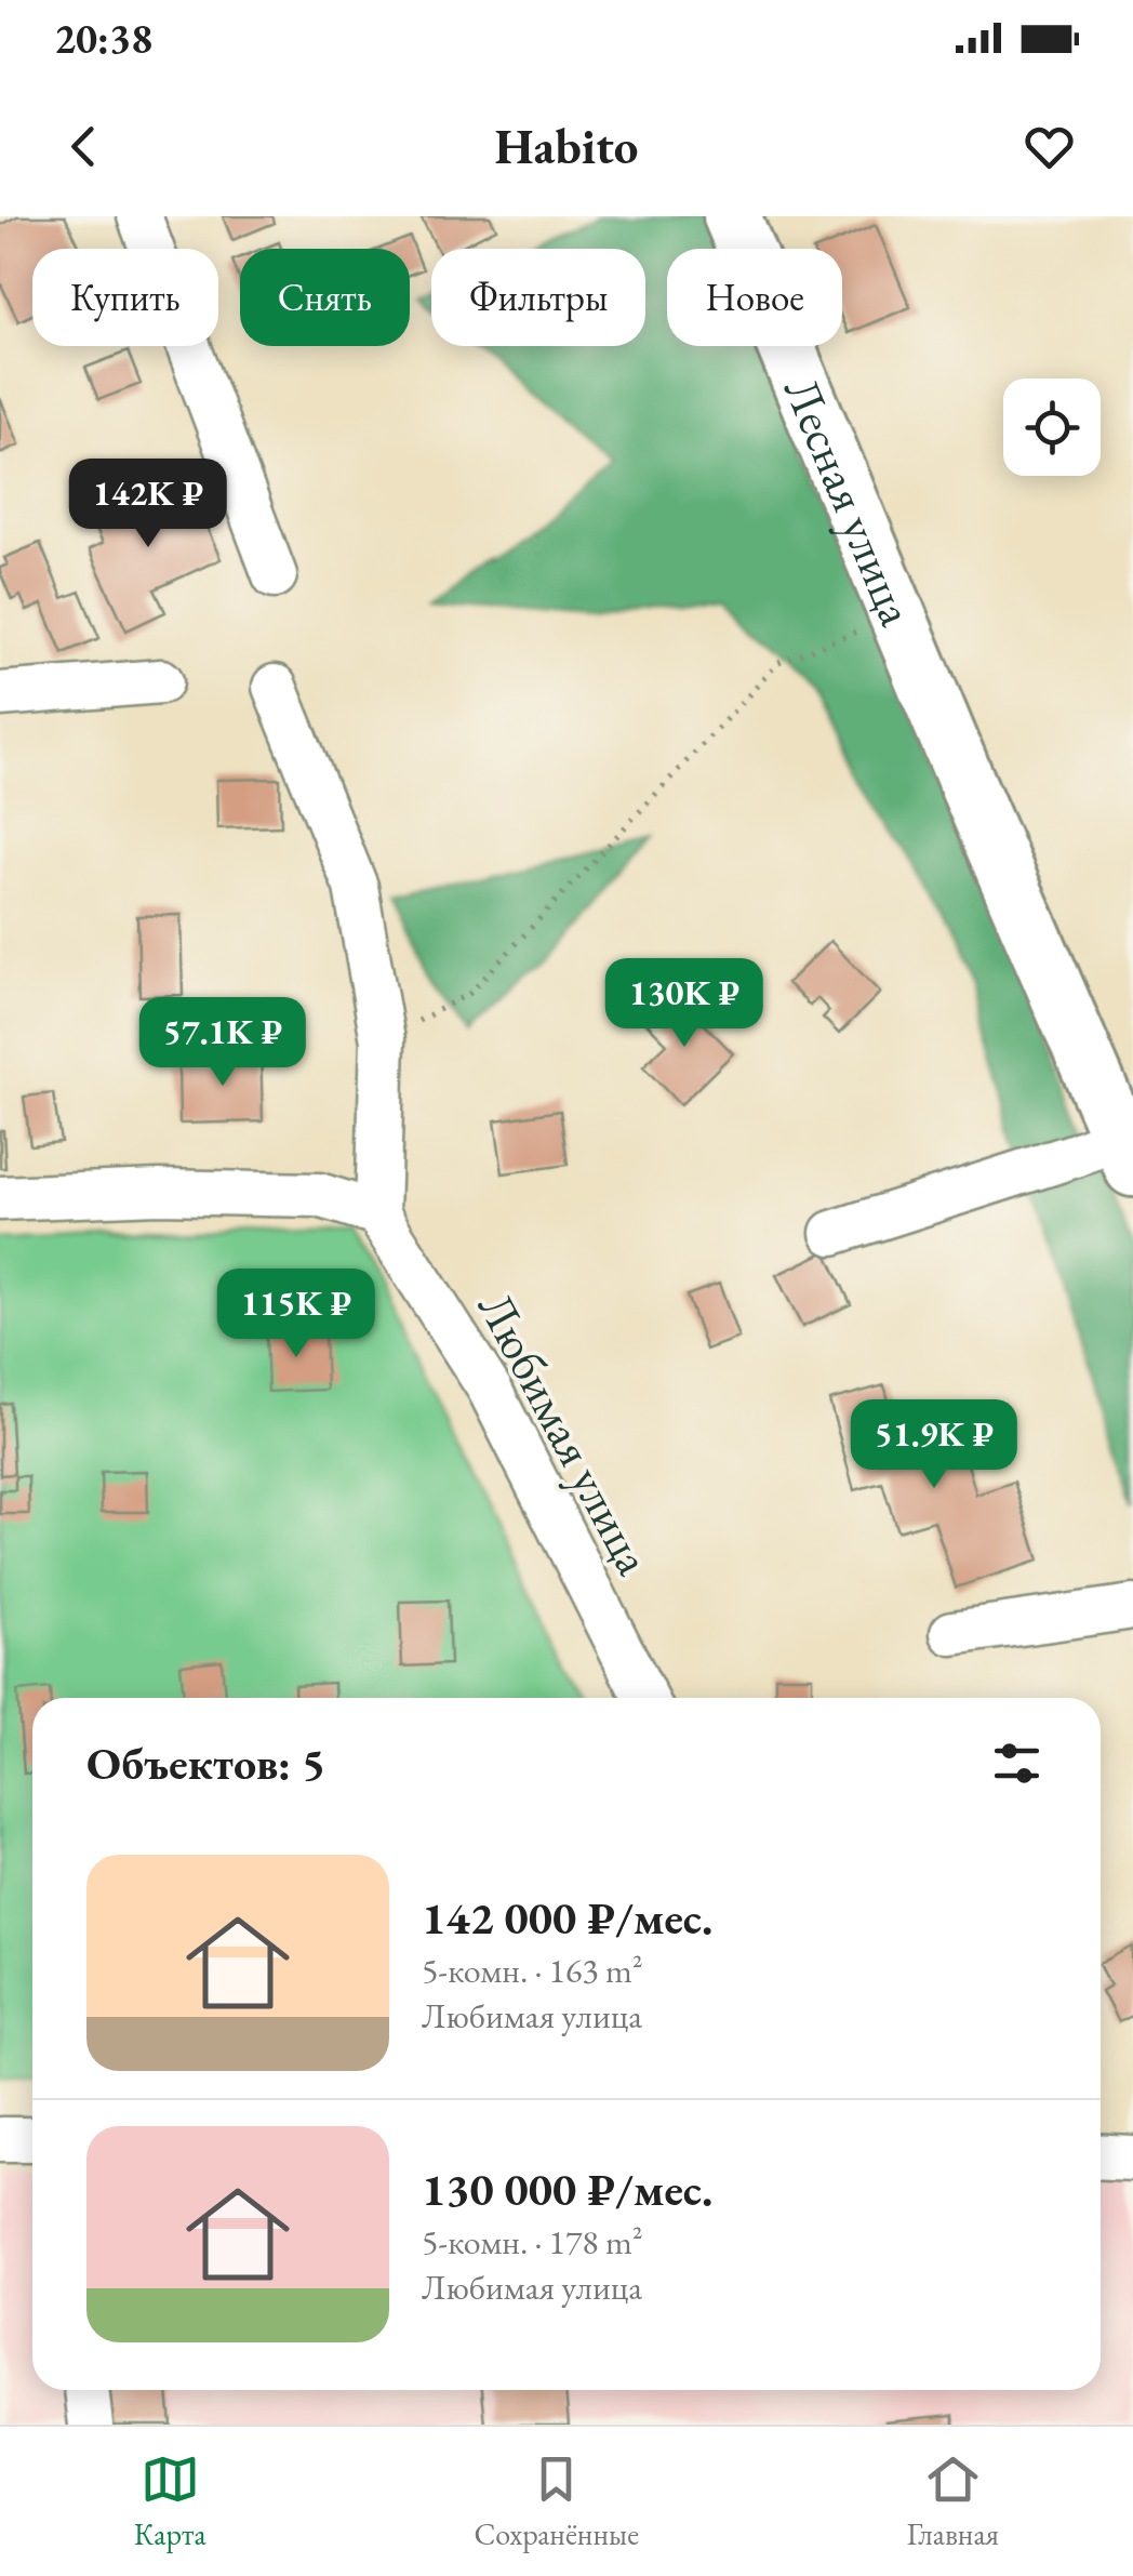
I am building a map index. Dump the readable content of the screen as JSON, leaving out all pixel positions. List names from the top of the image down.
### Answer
{
  "streets": {
    "main road": ["Лесная улица"],
    "street": ["Любимая улица"]
  },
  "page": {
    "status": "20:38",
    "header": "Habito",
    "chip": [
      "Купить",
      "Снять",
      "Фильтры",
      "Новое"
    ],
    "price": [
      "142K ₽",
      "130K ₽",
      "57.1K ₽",
      "115K ₽",
      "51.9K ₽"
    ],
    "heading": "Объектов: 5",
    "list": [
      {
        "name": "142 000 ₽/мес.",
        "note": "5-комн. · 163 m² · Любимая улица"
      },
      {
        "name": "130 000 ₽/мес.",
        "note": "5-комн. · 178 m² · Любимая улица"
      }
    ],
    "tabs": ["Карта", "Сохранённые", "Главная"]
  }
}
